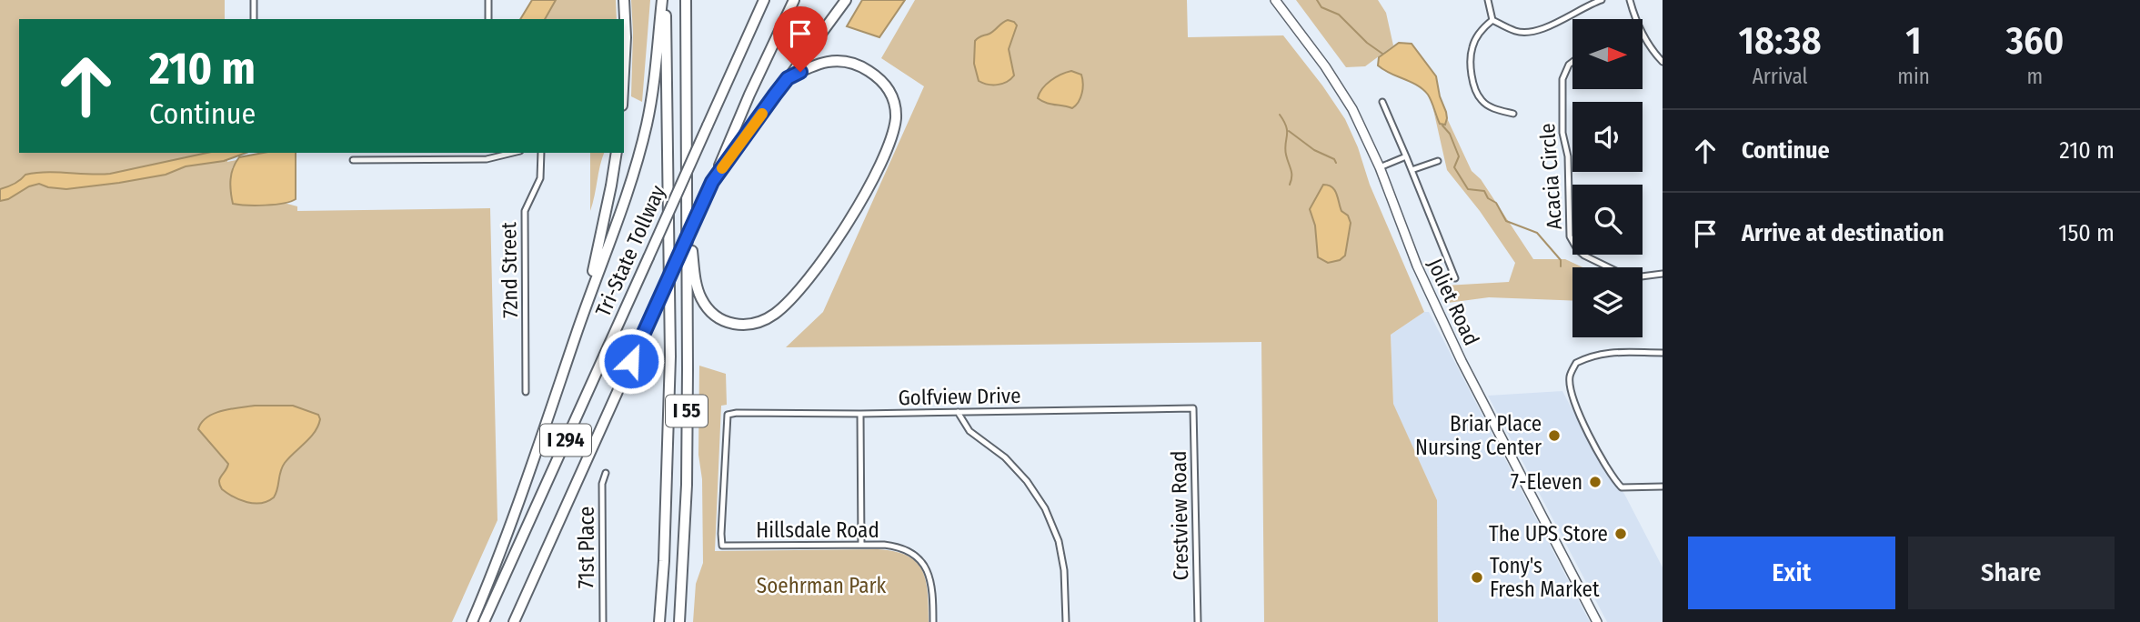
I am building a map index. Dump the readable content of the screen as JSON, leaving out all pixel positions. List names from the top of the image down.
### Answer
{
  "streets": {
    "highway": ["Tri-State Tollway", "I 55", "I 294"],
    "main road": ["Joliet Road"],
    "street": [
      "Acacia Circle",
      "72nd Street",
      "Golfview Drive",
      "Crestview Road",
      "Hillsdale Road",
      "71st Place"
    ]
  },
  "crossings": [
    ["Golfview Drive", "Crestview Road"],
    ["Golfview Drive", "Hillsdale Road"]
  ],
  "parks": ["Soehrman Park"],
  "places": [
    "Briar Place Nursing Center",
    "7-Eleven",
    "The UPS Store",
    "Tony's Fresh Market"
  ],
  "north": "right",
  "page": {
    "eta": [
      "18:38",
      "Arrival",
      "1",
      "min",
      "360",
      "m"
    ],
    "turn": ["210 m", "Continue"],
    "list": [
      {
        "name": "Continue",
        "value": "210 m"
      },
      {
        "name": "Arrive at destination",
        "value": "150 m"
      }
    ],
    "buttons": ["Exit", "Share"]
  }
}
